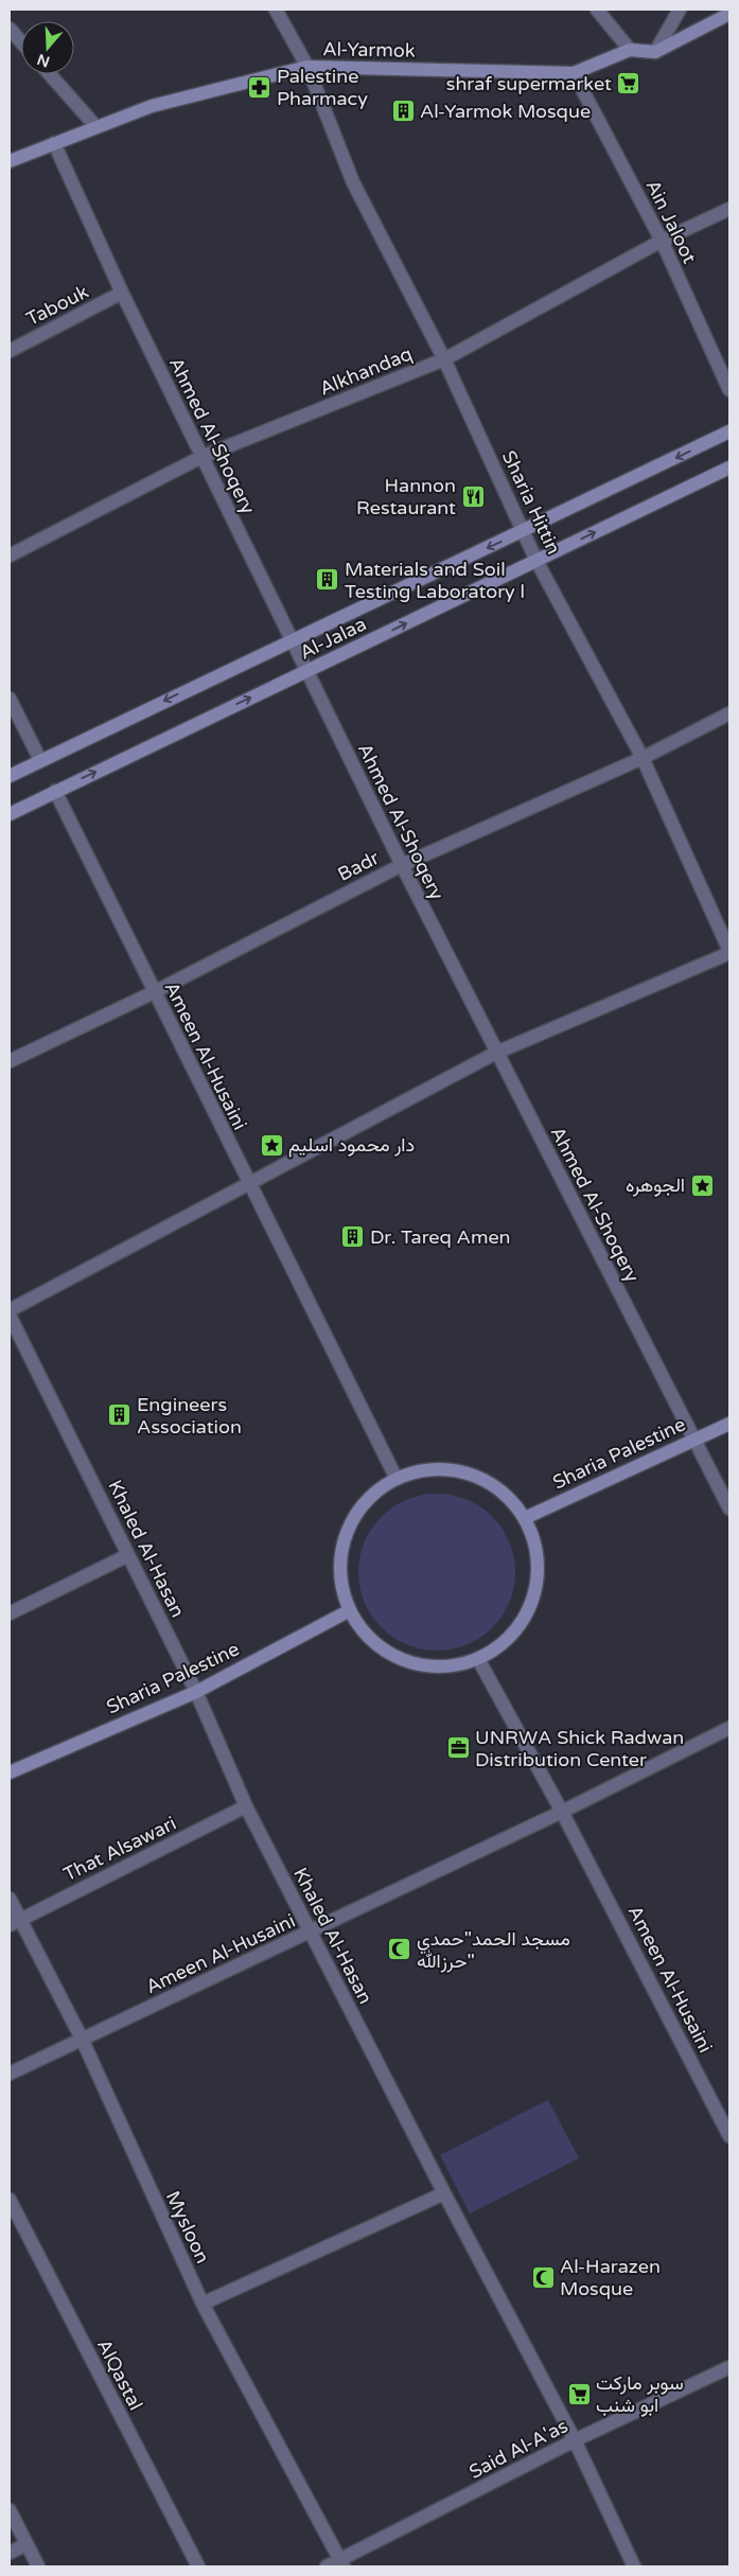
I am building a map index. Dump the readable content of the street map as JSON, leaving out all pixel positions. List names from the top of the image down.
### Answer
{
  "streets": {
    "street": [
      "Al-Yarmok",
      "Ain Jaloot",
      "Tabouk",
      "Alkhandaq",
      "Ahmed Al-Shoqery",
      "Sharia Hittin",
      "Al-Jalaa",
      "Badr",
      "Ameen Al-Husaini",
      "Sharia Palestine",
      "Khaled Al-Hasan",
      "That Alsawari",
      "Mysloon",
      "AlQastal",
      "Said Al-A'as"
    ]
  },
  "crossings": [
    ["Al-Yarmok", "Ain Jaloot"],
    ["Al-Yarmok", "Ahmed Al-Shoqery"],
    ["Al-Yarmok", "Sharia Hittin"],
    ["Ain Jaloot", "Alkhandaq"],
    ["Tabouk", "Ahmed Al-Shoqery"],
    ["Alkhandaq", "Ahmed Al-Shoqery"],
    ["Alkhandaq", "Sharia Hittin"],
    ["Ahmed Al-Shoqery", "Al-Jalaa"],
    ["Ahmed Al-Shoqery", "Badr"],
    ["Ahmed Al-Shoqery", "Sharia Palestine"],
    ["Sharia Hittin", "Al-Jalaa"],
    ["Sharia Hittin", "Badr"],
    ["Al-Jalaa", "Ameen Al-Husaini"],
    ["Badr", "Ameen Al-Husaini"],
    ["Ameen Al-Husaini", "Khaled Al-Hasan"],
    ["Ameen Al-Husaini", "Mysloon"],
    ["Sharia Palestine", "Khaled Al-Hasan"],
    ["Khaled Al-Hasan", "That Alsawari"],
    ["Khaled Al-Hasan", "Said Al-A'as"],
    ["That Alsawari", "Mysloon"],
    ["Mysloon", "Said Al-A'as"]
  ],
  "places": {
    "supermarket": ["shraf supermarket", "سوبر ماركت ابو شنب"],
    "pharmacy": ["Palestine Pharmacy"],
    "building": [
      "Al-Yarmok Mosque",
      "Materials and Soil Testing Laboratory l",
      "Dr. Tareq Amen",
      "Engineers Association"
    ],
    "restaurant": ["Hannon Restaurant"],
    "place": ["دار محمود اسليم", "الجوهره"],
    "office": ["UNRWA Shick Radwan Distribution Center"],
    "mosque": ["مسجد الحمد\"حمدي حرزالله\"", "Al-Harazen Mosque"]
  },
  "north": "bottom"
}
